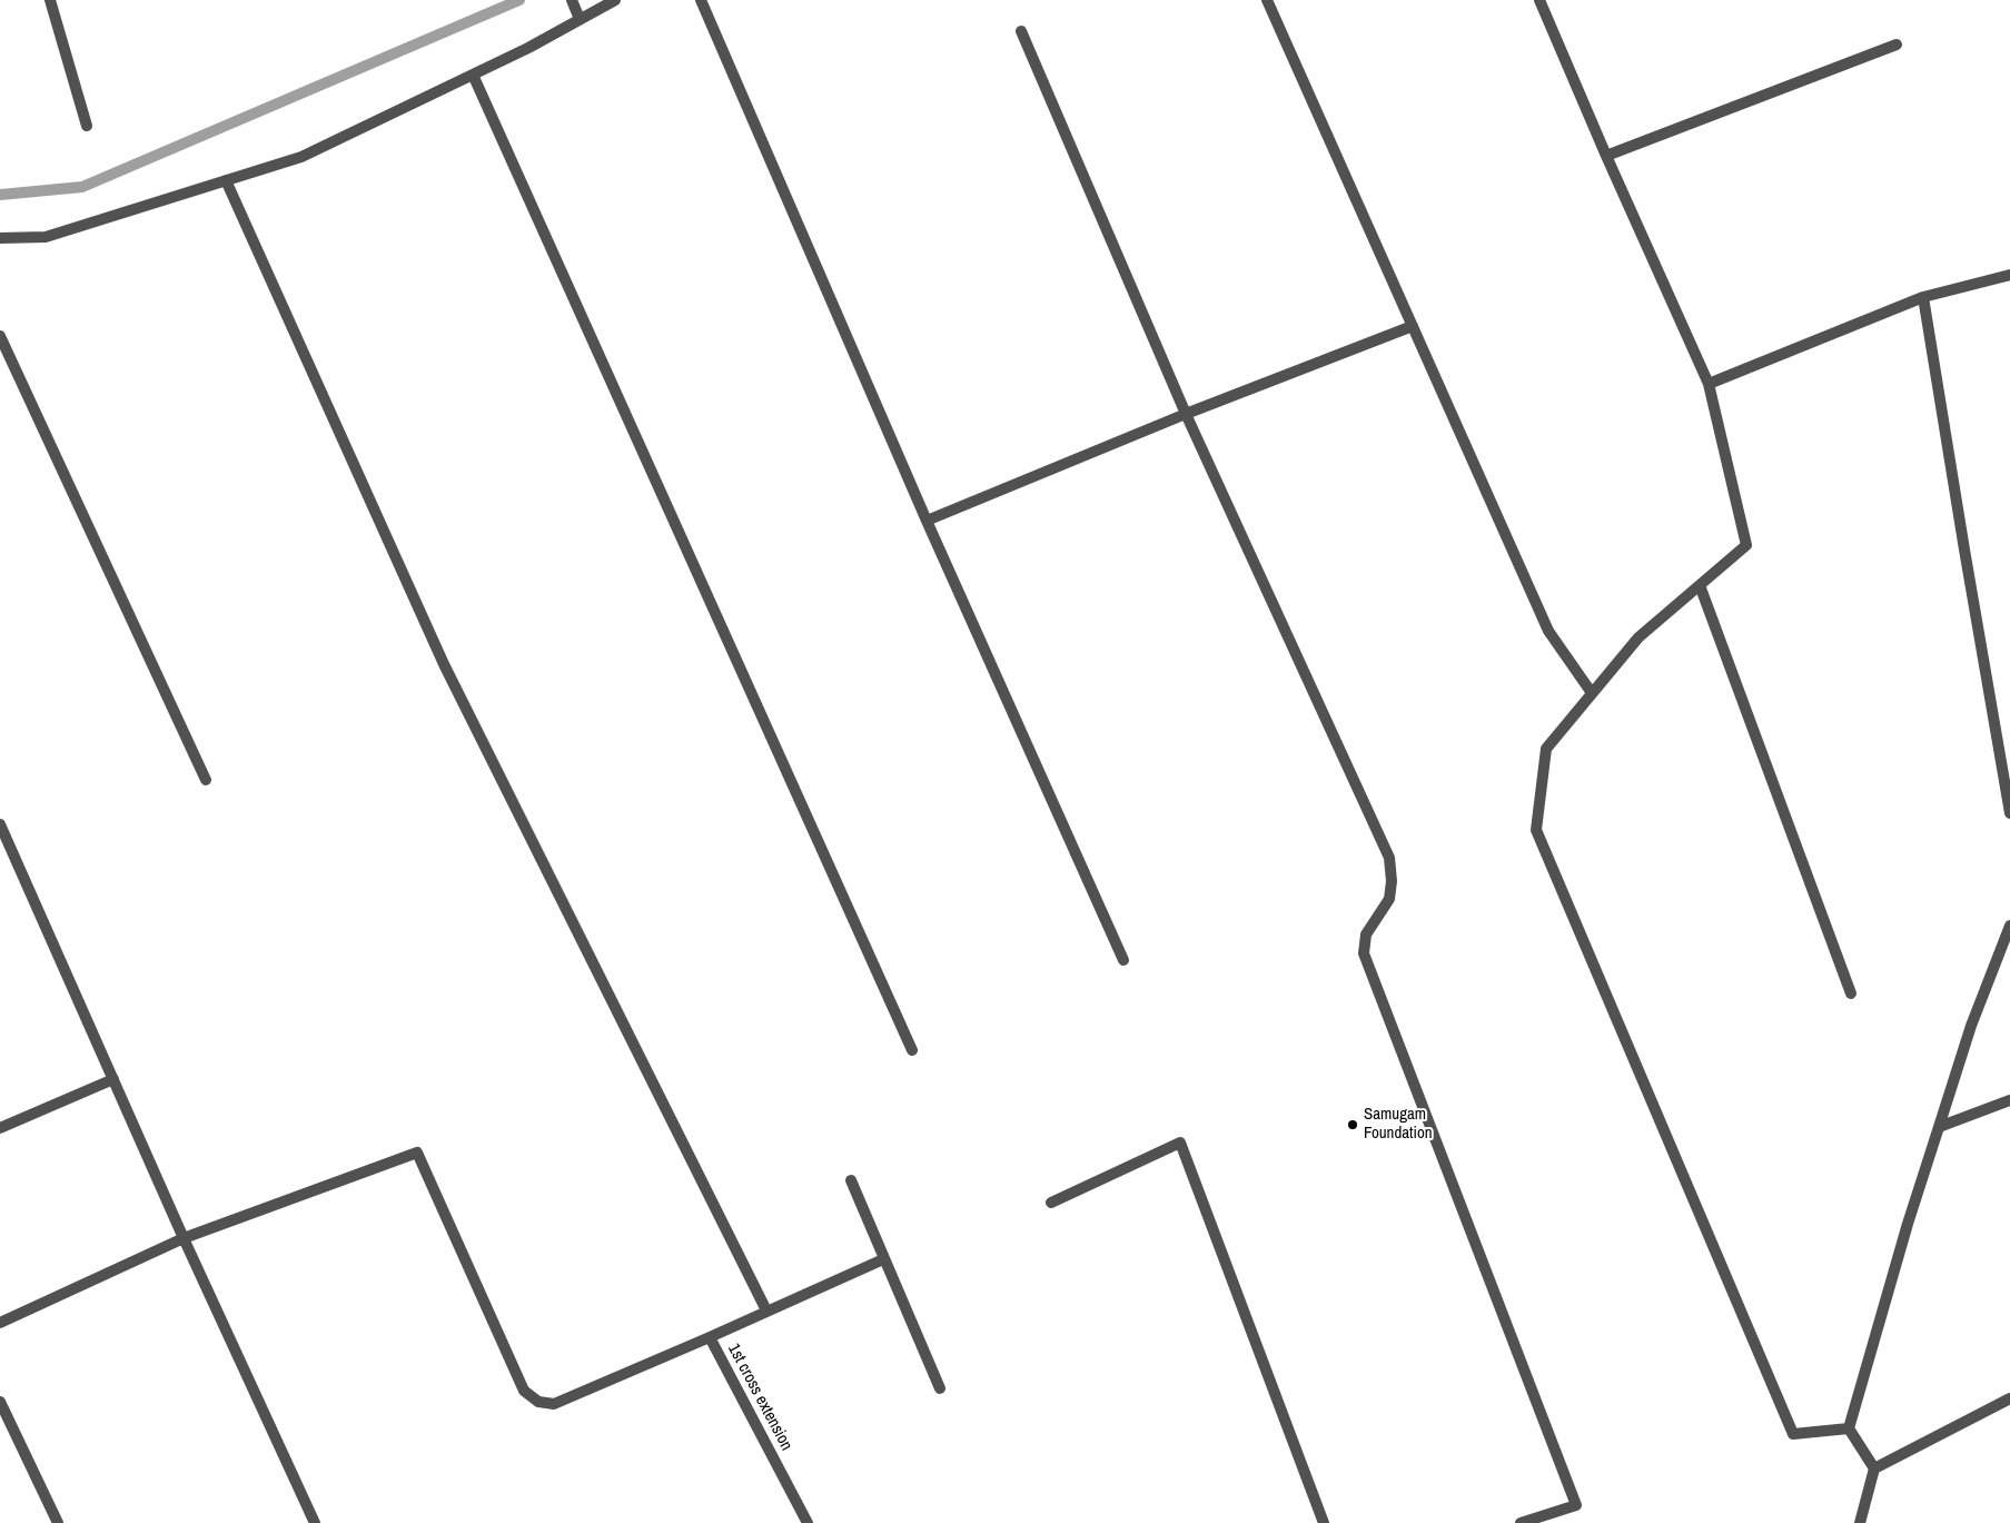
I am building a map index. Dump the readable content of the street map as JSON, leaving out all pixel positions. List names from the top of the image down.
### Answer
{
  "streets": {
    "street": ["1st cross extension"]
  },
  "places": ["Samugam Foundation"]
}
